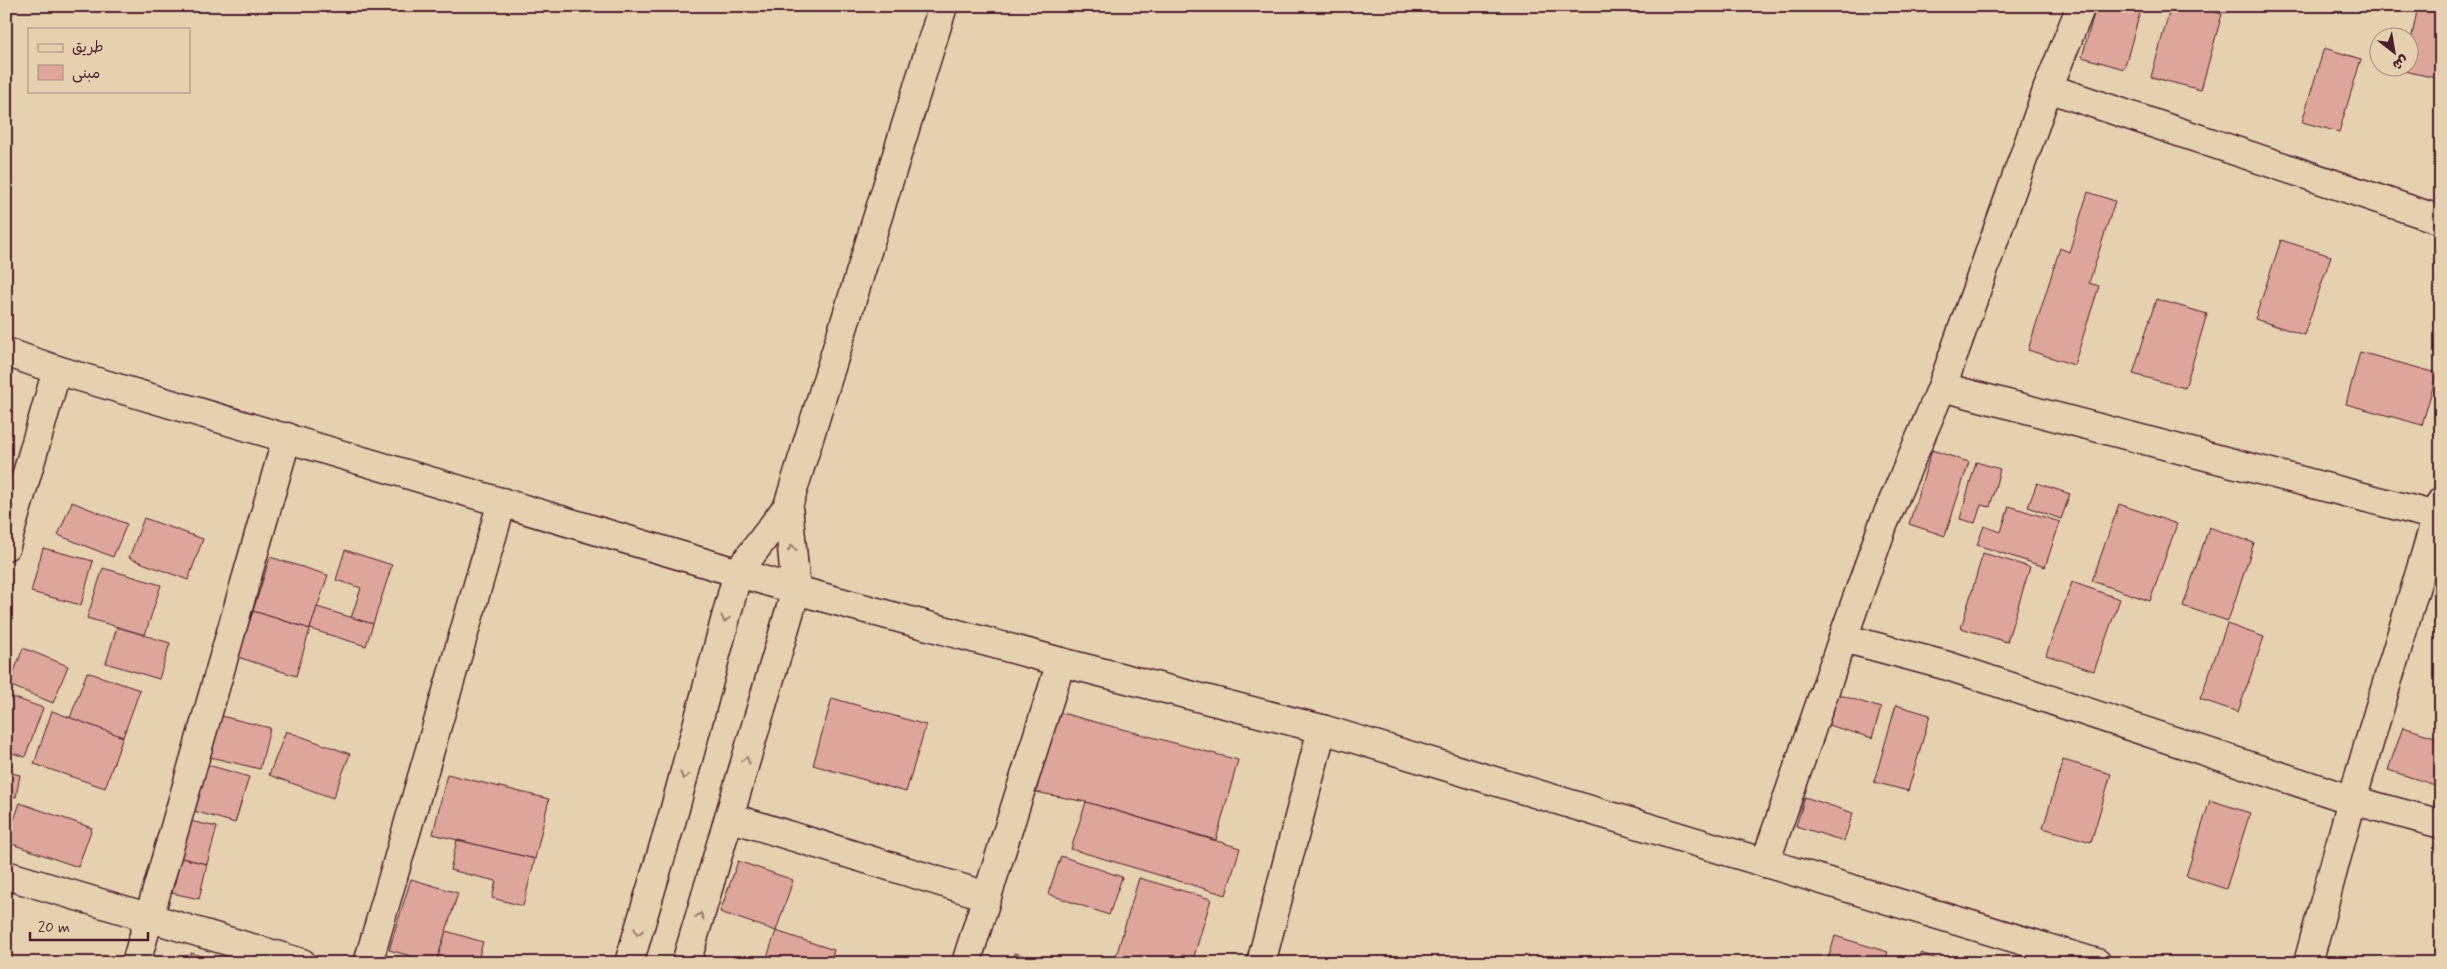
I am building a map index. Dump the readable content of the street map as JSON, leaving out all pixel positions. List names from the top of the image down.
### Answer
{
  "legend": ["طريق", "مبنى"],
  "scale_bar": "20 m",
  "north": "bottom right"
}
